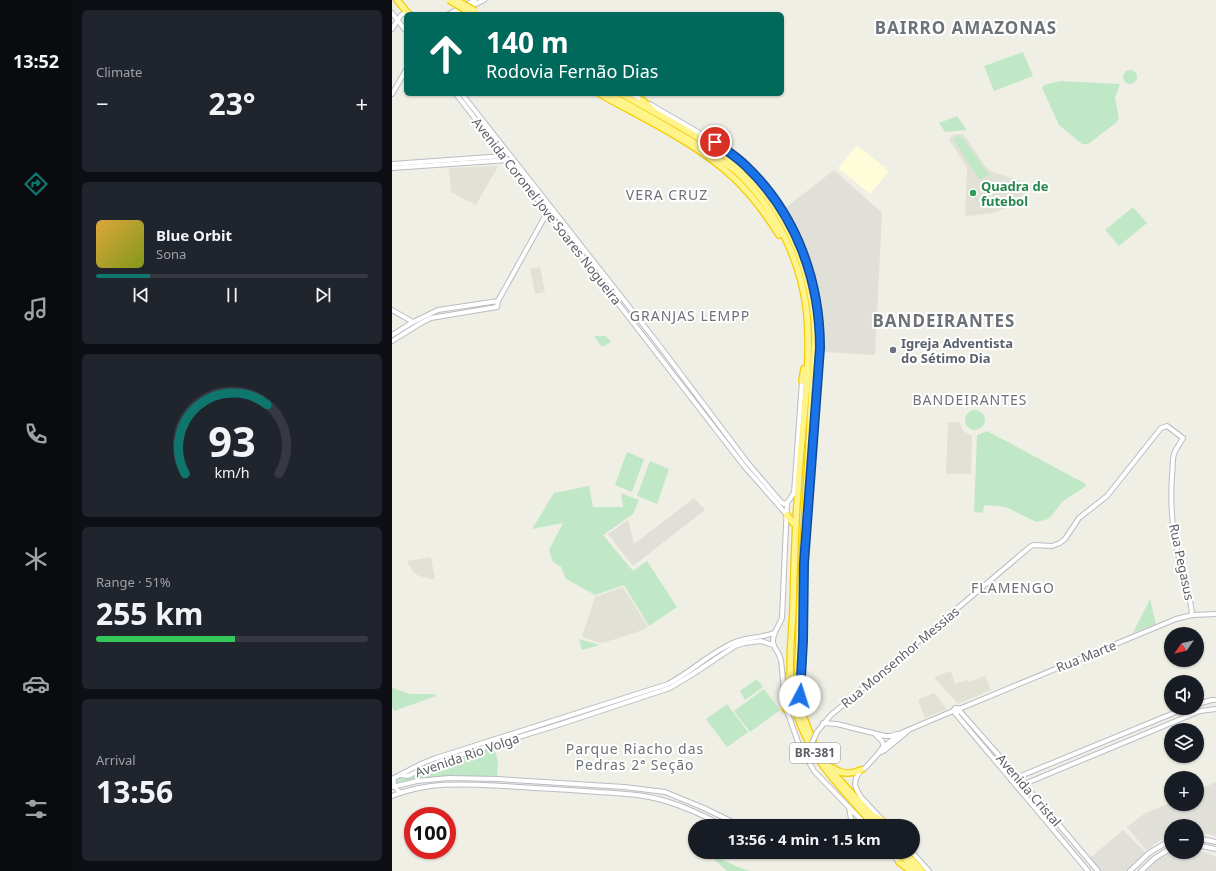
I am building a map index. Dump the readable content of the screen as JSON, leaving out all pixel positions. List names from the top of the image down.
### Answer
{
  "streets": {
    "highway": ["BR-381"],
    "street": [
      "Avenida Coronel Jove Soares Nogueira",
      "Rua Pegasus",
      "Rua Marte",
      "Rua Monsenhor Messias",
      "Avenida Rio Volga",
      "Avenida Cristal"
    ]
  },
  "crossings": [
    ["Avenida Coronel Jove Soares Nogueira", "BR-381"],
    ["Rua Pegasus", "Rua Marte"],
    ["Rua Pegasus", "Rua Monsenhor Messias"],
    ["Rua Marte", "BR-381"],
    ["Rua Marte", "Avenida Cristal"],
    ["Rua Monsenhor Messias", "BR-381"],
    ["BR-381", "Avenida Rio Volga"]
  ],
  "districts": [
    "BAIRRO AMAZONAS",
    "VERA CRUZ",
    "GRANJAS LEMPP",
    "BANDEIRANTES",
    "BANDEIRANTES",
    "FLAMENGO",
    "Parque Riacho das Pedras 2ª Seção"
  ],
  "places": ["Quadra de futebol", "Igreja Adventista do Sétimo Dia"],
  "north": "bottom left",
  "page": {
    "tabs": "13:52",
    "tile": [
      "Climate",
      ["Range · 51%", "255 km"],
      ["Arrival", "13:56"]
    ],
    "turn": ["140 m", "Rodovia Fernão Dias"],
    "heat": ["−", "23°", "+"],
    "song": ["Blue Orbit", "Sona"],
    "map_buttons": ["+", "−"],
    "limit": "100",
    "trip": "13:56 · 4 min · 1.5 km",
    "gauge": ["93", "km/h"]
  }
}
